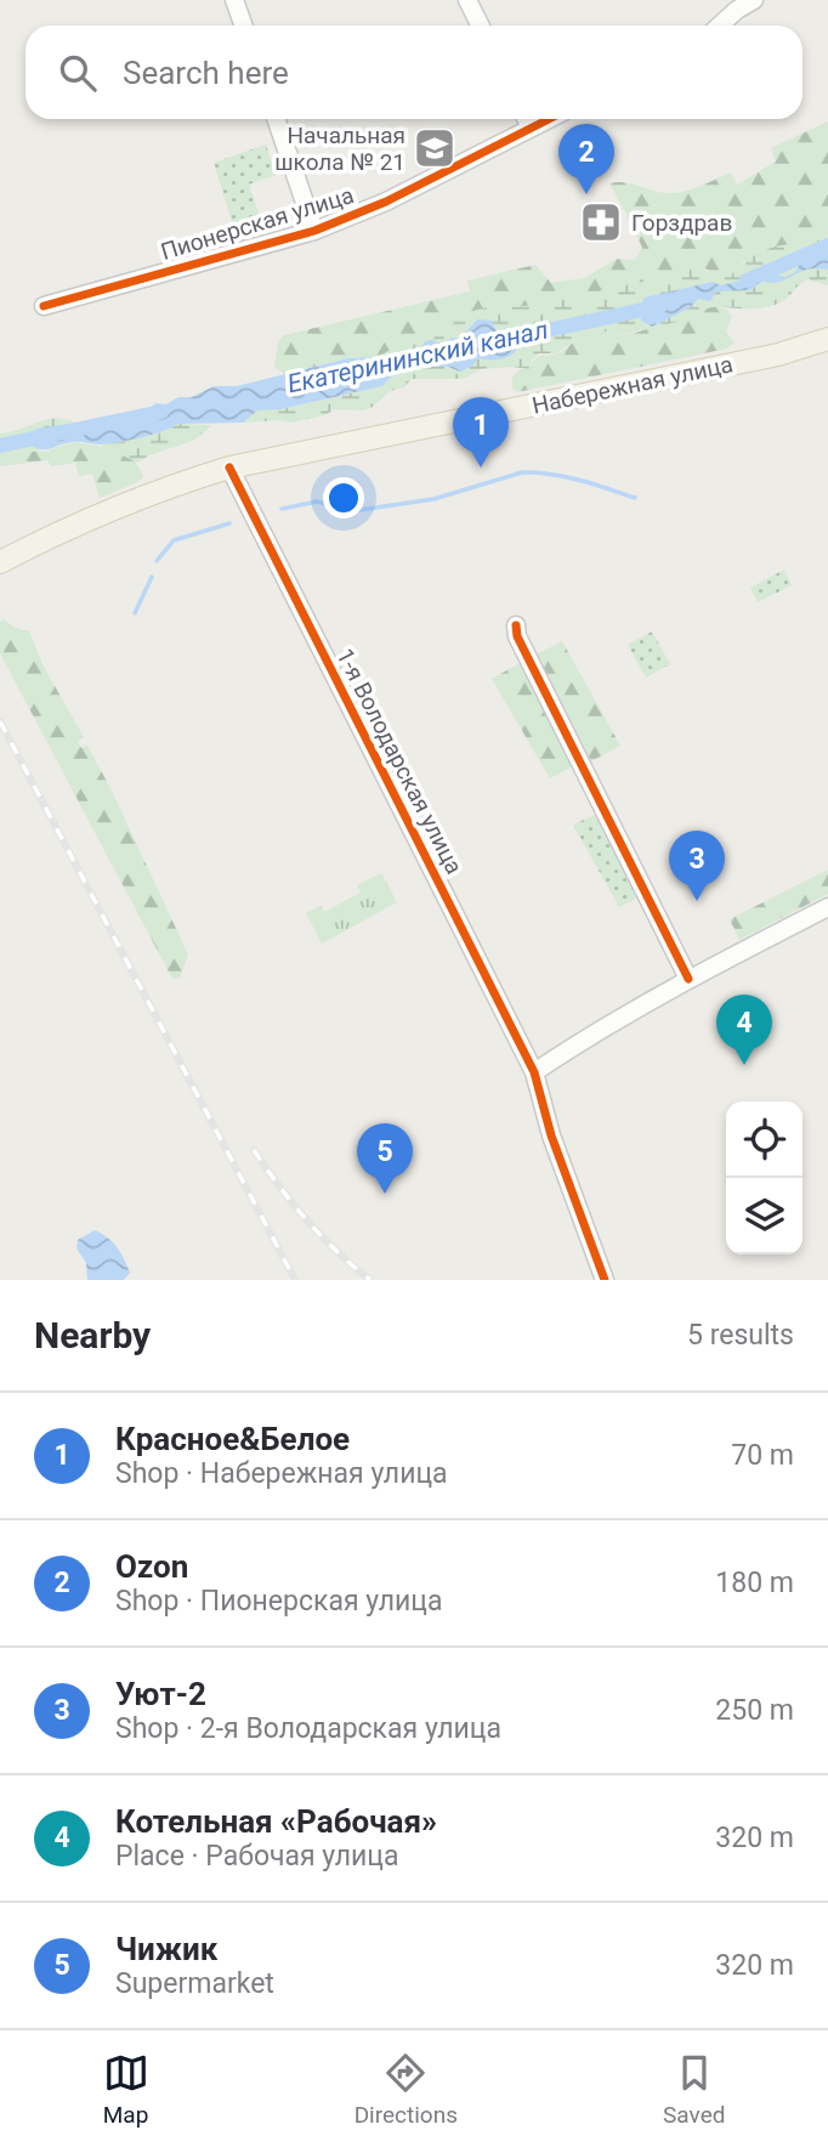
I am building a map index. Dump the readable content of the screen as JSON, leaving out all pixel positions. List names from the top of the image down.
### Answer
{
  "streets": {
    "main road": ["Набережная улица"],
    "street": ["Пионерская улица", "1-я Володарская улица"]
  },
  "crossings": [
    ["Набережная улица", "1-я Володарская улица"]
  ],
  "water": ["Екатерининский канал"],
  "places": {
    "school or university": ["Начальная школа № 21"],
    "pharmacy": ["Горздрав"]
  },
  "page": {
    "search": "Search here",
    "pins": [
      "2",
      "1",
      "3",
      "4",
      "5"
    ],
    "heading": ["Nearby", "5 results"],
    "list": [
      {
        "mark": "1",
        "name": "Красное&Белое",
        "note": "Shop · Набережная улица",
        "value": "70 m"
      },
      {
        "mark": "2",
        "name": "Ozon",
        "note": "Shop · Пионерская улица",
        "value": "180 m"
      },
      {
        "mark": "3",
        "name": "Уют-2",
        "note": "Shop · 2-я Володарская улица",
        "value": "250 m"
      },
      {
        "mark": "4",
        "name": "Котельная «Рабочая»",
        "note": "Place · Рабочая улица",
        "value": "320 m"
      },
      {
        "mark": "5",
        "name": "Чижик",
        "note": "Supermarket",
        "value": "320 m"
      }
    ],
    "nav": ["Map", "Directions", "Saved"]
  }
}
